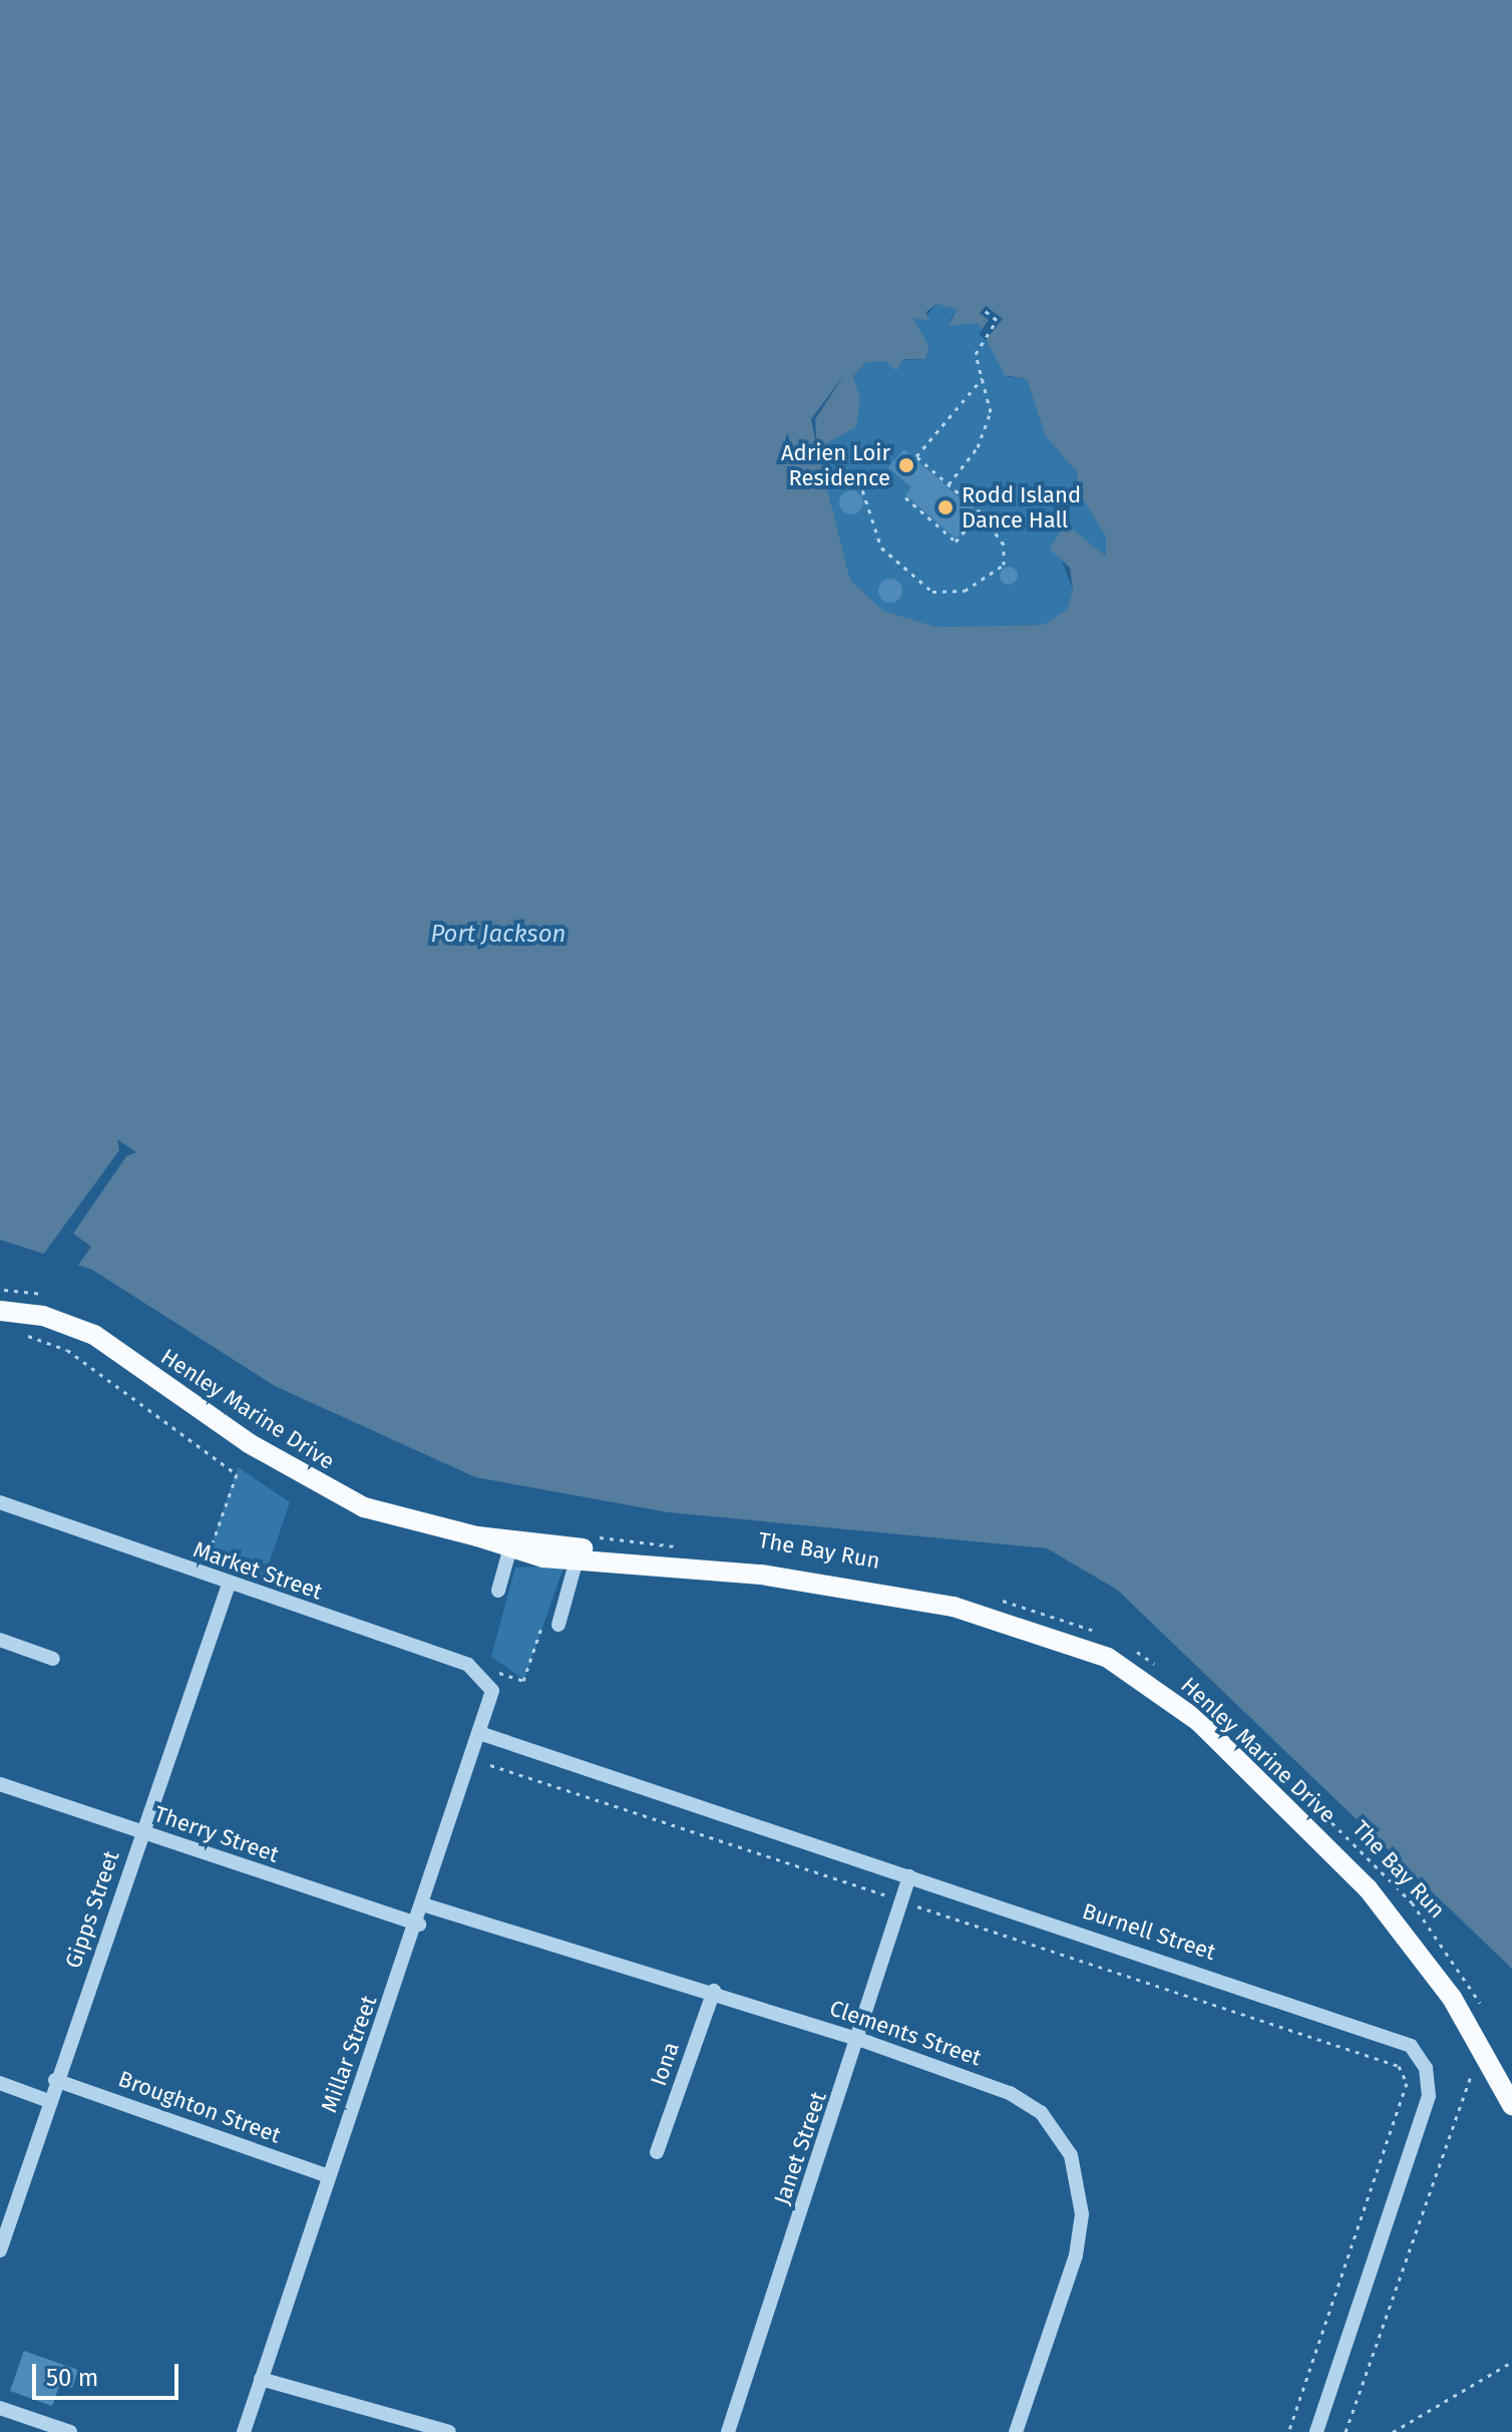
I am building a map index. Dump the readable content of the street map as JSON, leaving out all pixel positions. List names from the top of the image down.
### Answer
{
  "streets": {
    "main road": ["Henley Marine Drive"],
    "street": [
      "Market Street",
      "Therry Street",
      "Gipps Street",
      "Burnell Street",
      "Clements Street",
      "Millar Street",
      "Iona",
      "Broughton Street",
      "Janet Street"
    ],
    "path": ["The Bay Run"]
  },
  "crossings": [
    ["Market Street", "Gipps Street"],
    ["Market Street", "Millar Street"],
    ["Therry Street", "Gipps Street"],
    ["Therry Street", "Millar Street"],
    ["Gipps Street", "Broughton Street"],
    ["Burnell Street", "Millar Street"],
    ["Burnell Street", "Janet Street"],
    ["Clements Street", "Millar Street"],
    ["Clements Street", "Iona"],
    ["Clements Street", "Janet Street"],
    ["Millar Street", "Broughton Street"]
  ],
  "water": ["Port Jackson"],
  "places": ["Adrien Loir Residence", "Rodd Island Dance Hall"],
  "scale_bar": "50 m"
}
